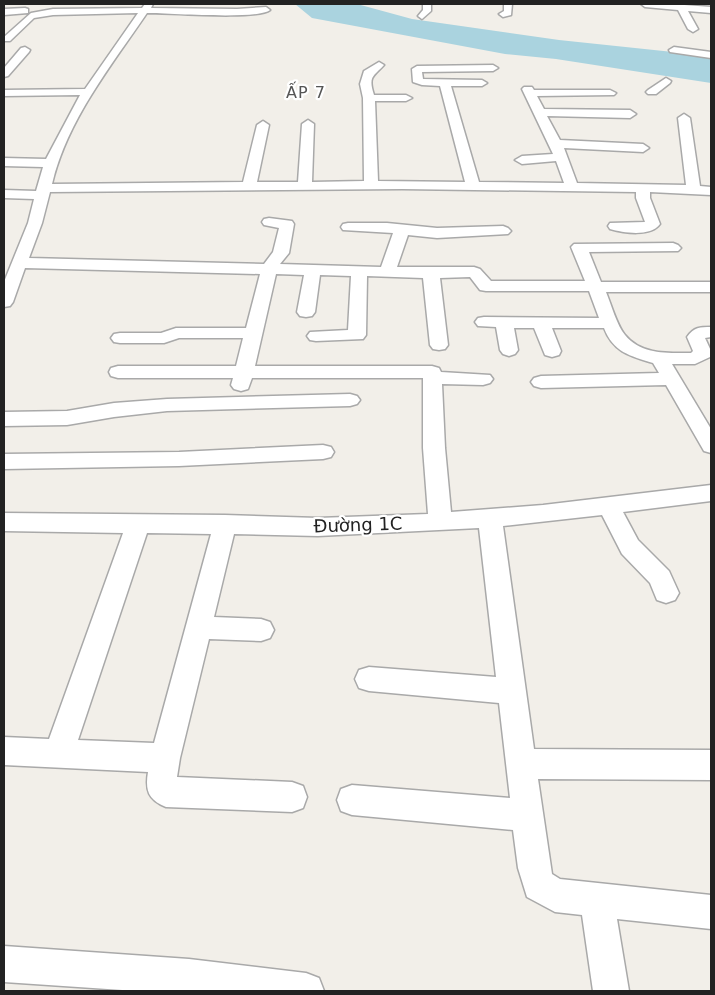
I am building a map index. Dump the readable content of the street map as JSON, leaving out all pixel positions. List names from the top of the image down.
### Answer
{
  "streets": {
    "street": ["Đường 1C"]
  },
  "districts": ["ẤP 7"]
}
